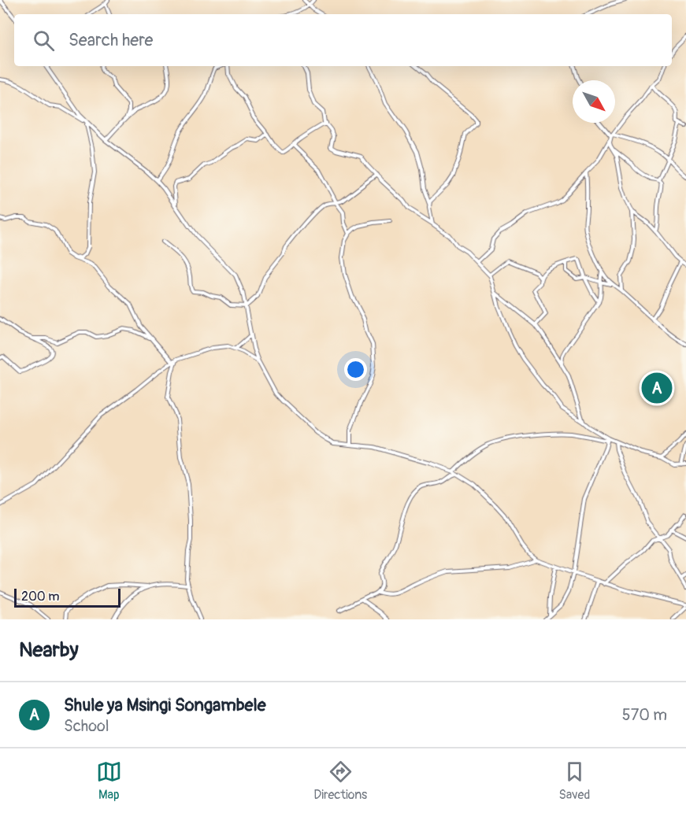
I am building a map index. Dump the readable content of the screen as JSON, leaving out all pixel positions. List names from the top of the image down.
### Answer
{
  "scale_bar": "200 m",
  "north": "bottom right",
  "page": {
    "search": "Search here",
    "pins": "A",
    "scale": "200 m",
    "heading": "Nearby",
    "list": [
      {
        "mark": "A",
        "name": "Shule ya Msingi Songambele",
        "note": "School",
        "value": "570 m"
      }
    ],
    "nav": ["Map", "Directions", "Saved"]
  }
}
